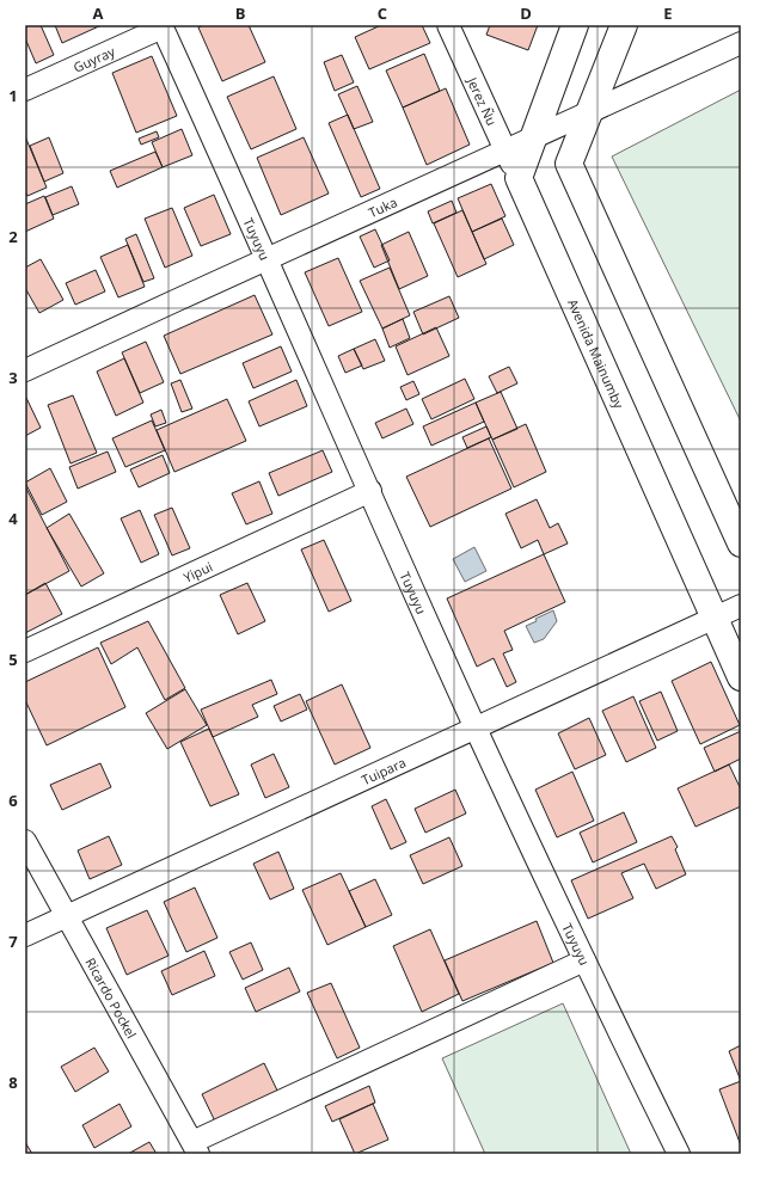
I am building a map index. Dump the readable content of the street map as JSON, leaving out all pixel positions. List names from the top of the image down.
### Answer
{
  "streets": {
    "street": [
      "Guyray",
      "Jerez Ñu",
      "Tuka",
      "Tuyuyu",
      "Avenida Mainumby",
      "Yipui",
      "Tuipara",
      "Ricardo Pockel"
    ]
  },
  "crossings": [
    ["Guyray", "Tuyuyu"],
    ["Jerez Ñu", "Tuka"],
    ["Jerez Ñu", "Avenida Mainumby"],
    ["Tuka", "Tuyuyu"],
    ["Tuyuyu", "Yipui"],
    ["Tuyuyu", "Tuipara"],
    ["Avenida Mainumby", "Tuipara"],
    ["Tuipara", "Ricardo Pockel"]
  ],
  "grid": {
    "columns": [
      "A",
      "B",
      "C",
      "D",
      "E"
    ],
    "rows": [
      "1",
      "2",
      "3",
      "4",
      "5",
      "6",
      "7",
      "8"
    ]
  }
}
